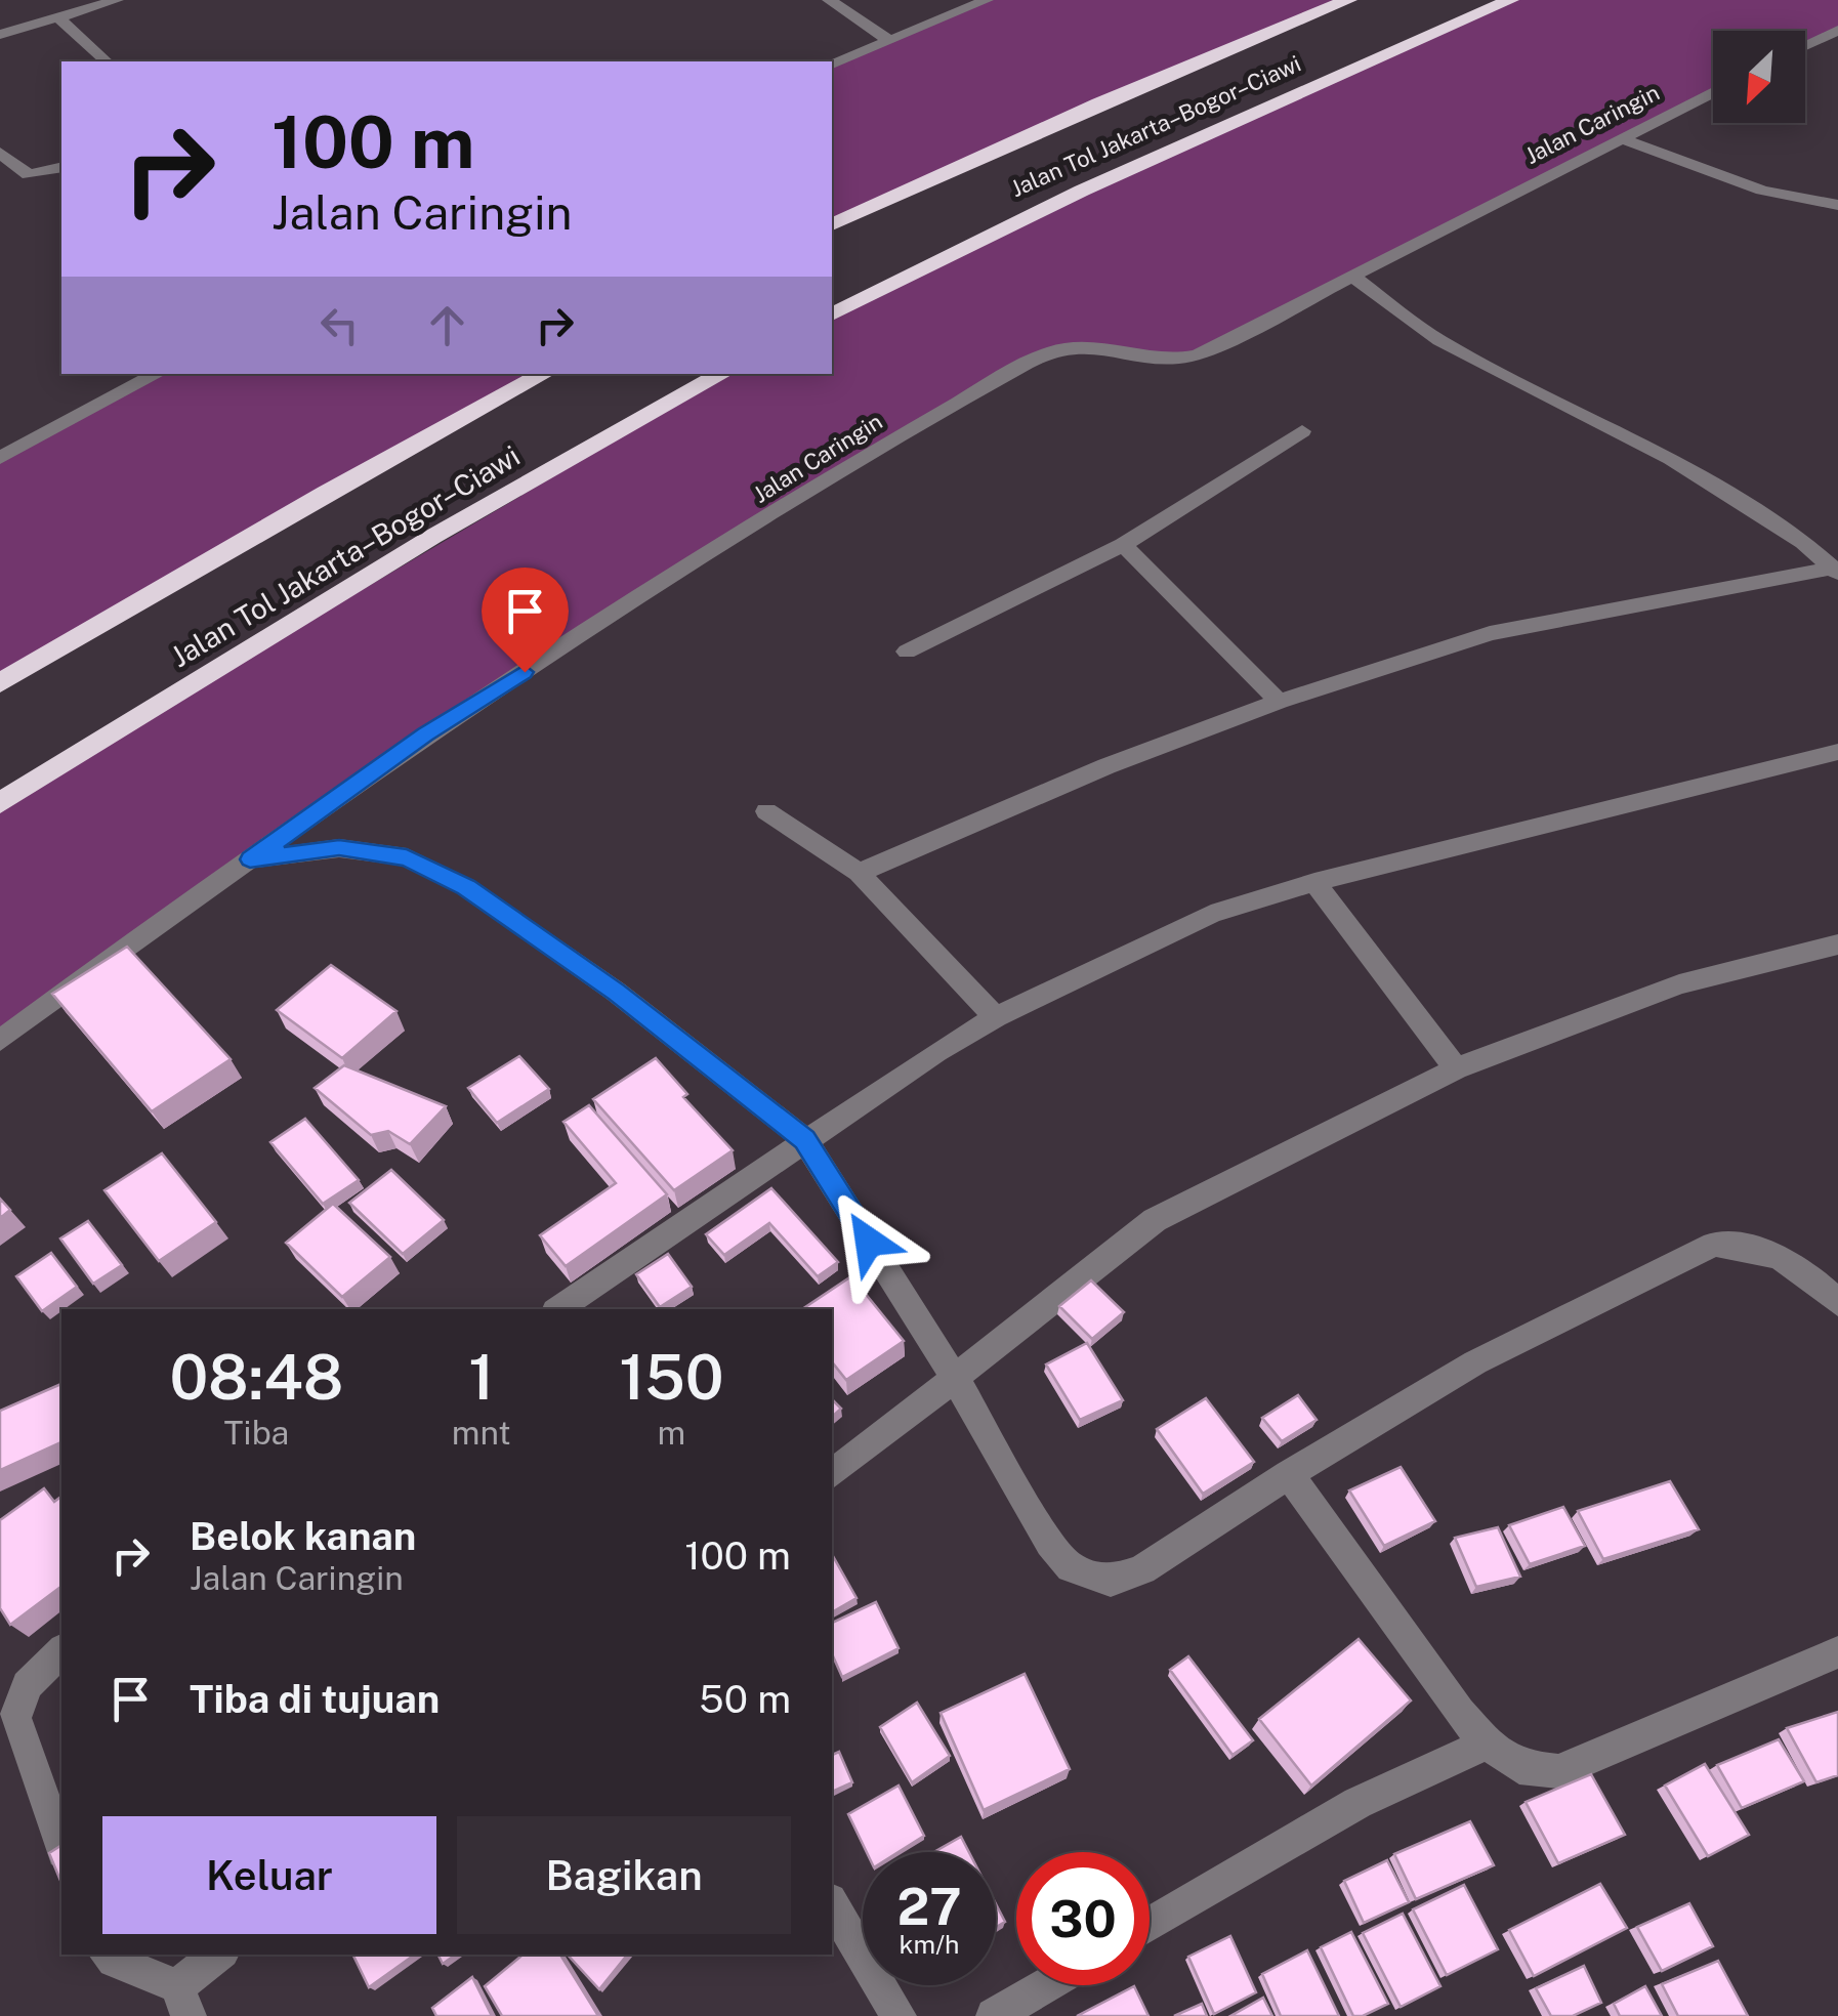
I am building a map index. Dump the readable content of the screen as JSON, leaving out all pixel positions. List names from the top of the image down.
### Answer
{
  "streets": {
    "highway": ["Jalan Tol Jakarta–Bogor–Ciawi"],
    "street": ["Jalan Caringin"]
  },
  "north": "bottom left",
  "page": {
    "turn": ["100 m", "Jalan Caringin"],
    "eta": [
      "08:48",
      "Tiba",
      "1",
      "mnt",
      "150",
      "m"
    ],
    "list": [
      {
        "name": "Belok kanan",
        "note": "Jalan Caringin",
        "value": "100 m"
      },
      {
        "name": "Tiba di tujuan",
        "value": "50 m"
      }
    ],
    "buttons": ["Keluar", "Bagikan"],
    "speed": "27 km/h",
    "limit": "30"
  }
}
